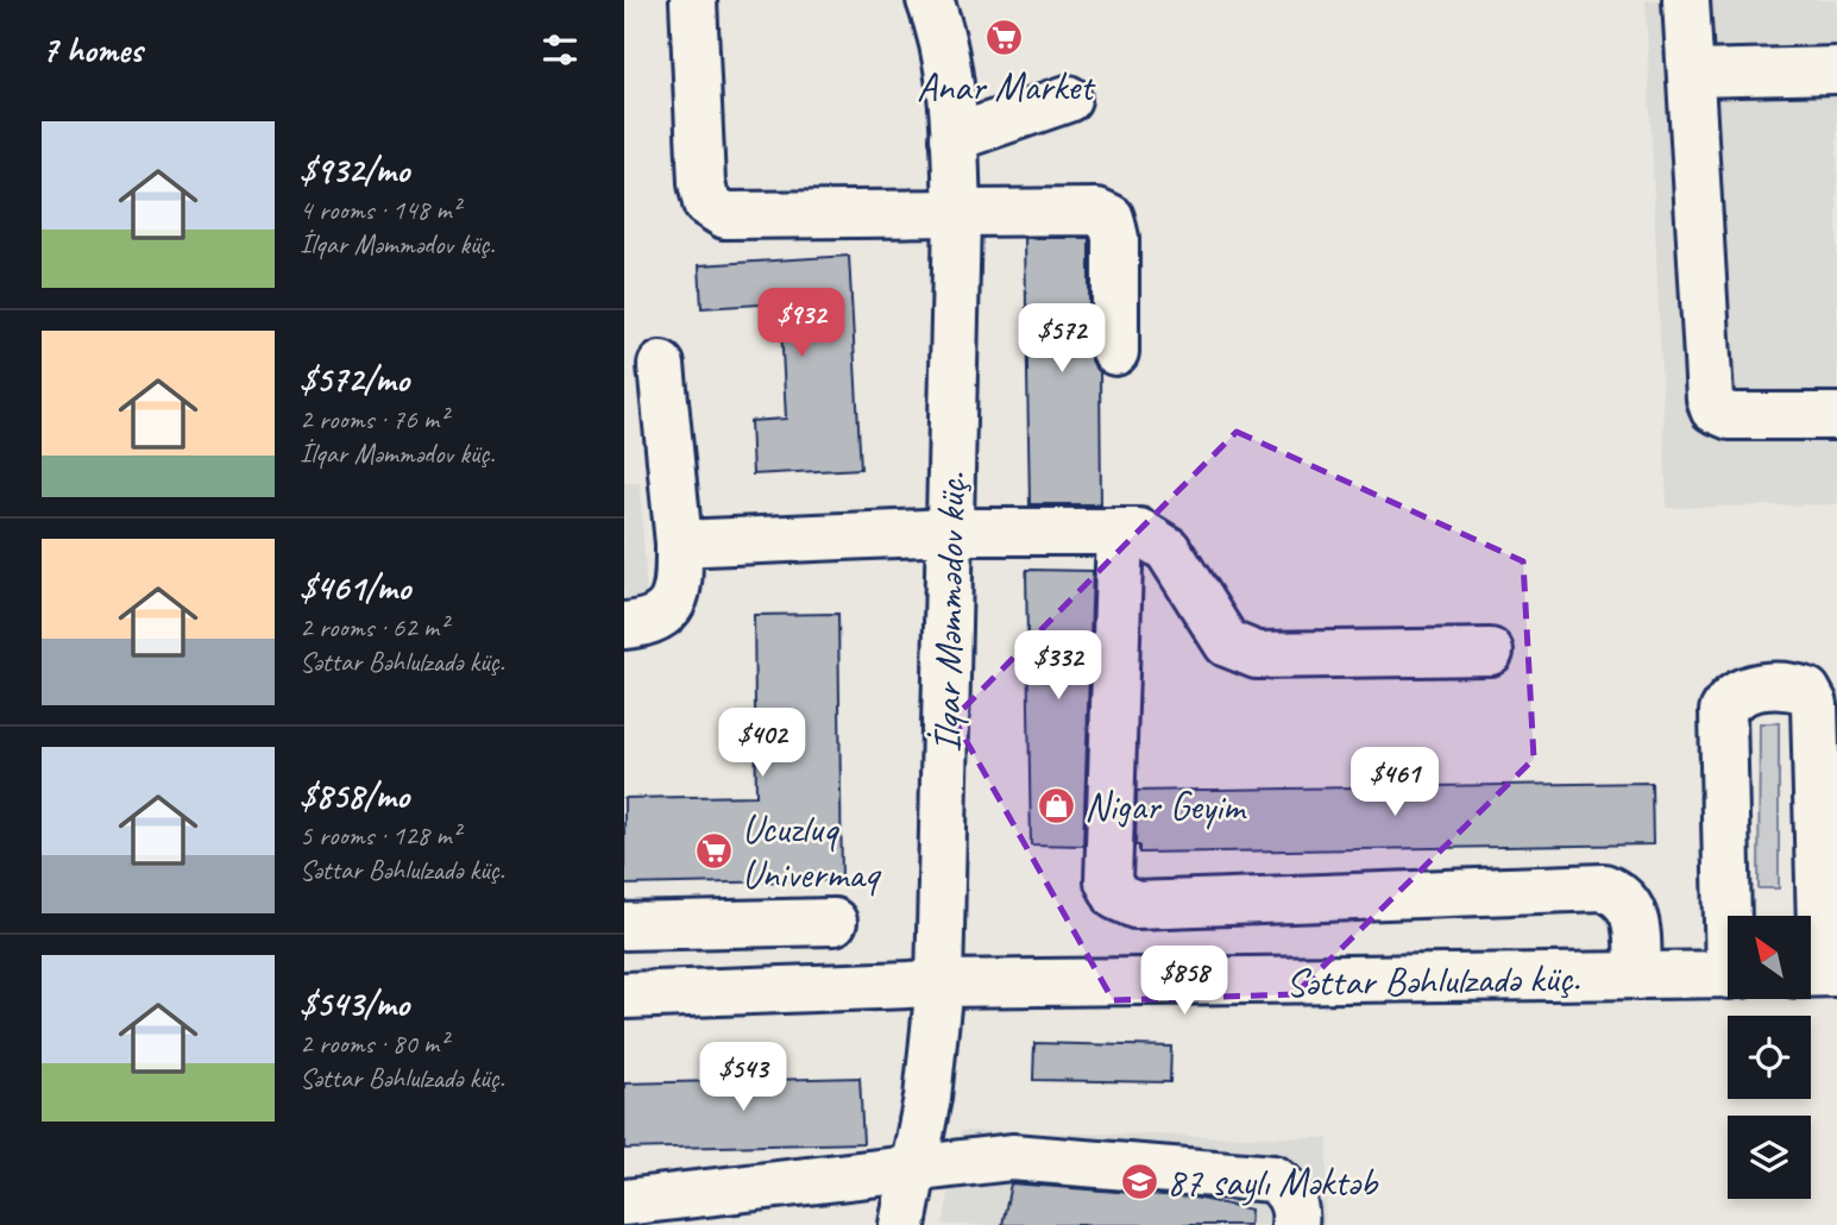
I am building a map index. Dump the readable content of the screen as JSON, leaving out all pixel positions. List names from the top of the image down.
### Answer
{
  "streets": {
    "street": ["İlqar Məmmədov küç.", "Səttar Bəhlulzadə küç."]
  },
  "crossings": [
    ["İlqar Məmmədov küç.", "Səttar Bəhlulzadə küç."]
  ],
  "places": {
    "supermarket": ["Anar Market", "Ucuzluq Univermaq"],
    "shop": ["Nigar Geyim"],
    "school or university": ["87 saylı Məktəb"]
  },
  "north": "top left",
  "page": {
    "heading": "7 homes",
    "list": [
      {
        "name": "$932/mo",
        "note": "4 rooms · 148 m² · İlqar Məmmədov küç."
      },
      {
        "name": "$572/mo",
        "note": "2 rooms · 76 m² · İlqar Məmmədov küç."
      },
      {
        "name": "$461/mo",
        "note": "2 rooms · 62 m² · Səttar Bəhlulzadə küç."
      },
      {
        "name": "$858/mo",
        "note": "5 rooms · 128 m² · Səttar Bəhlulzadə küç."
      },
      {
        "name": "$543/mo",
        "note": "2 rooms · 80 m² · Səttar Bəhlulzadə küç."
      }
    ],
    "price": [
      "$932",
      "$572",
      "$332",
      "$402",
      "$461",
      "$858",
      "$543"
    ]
  }
}
